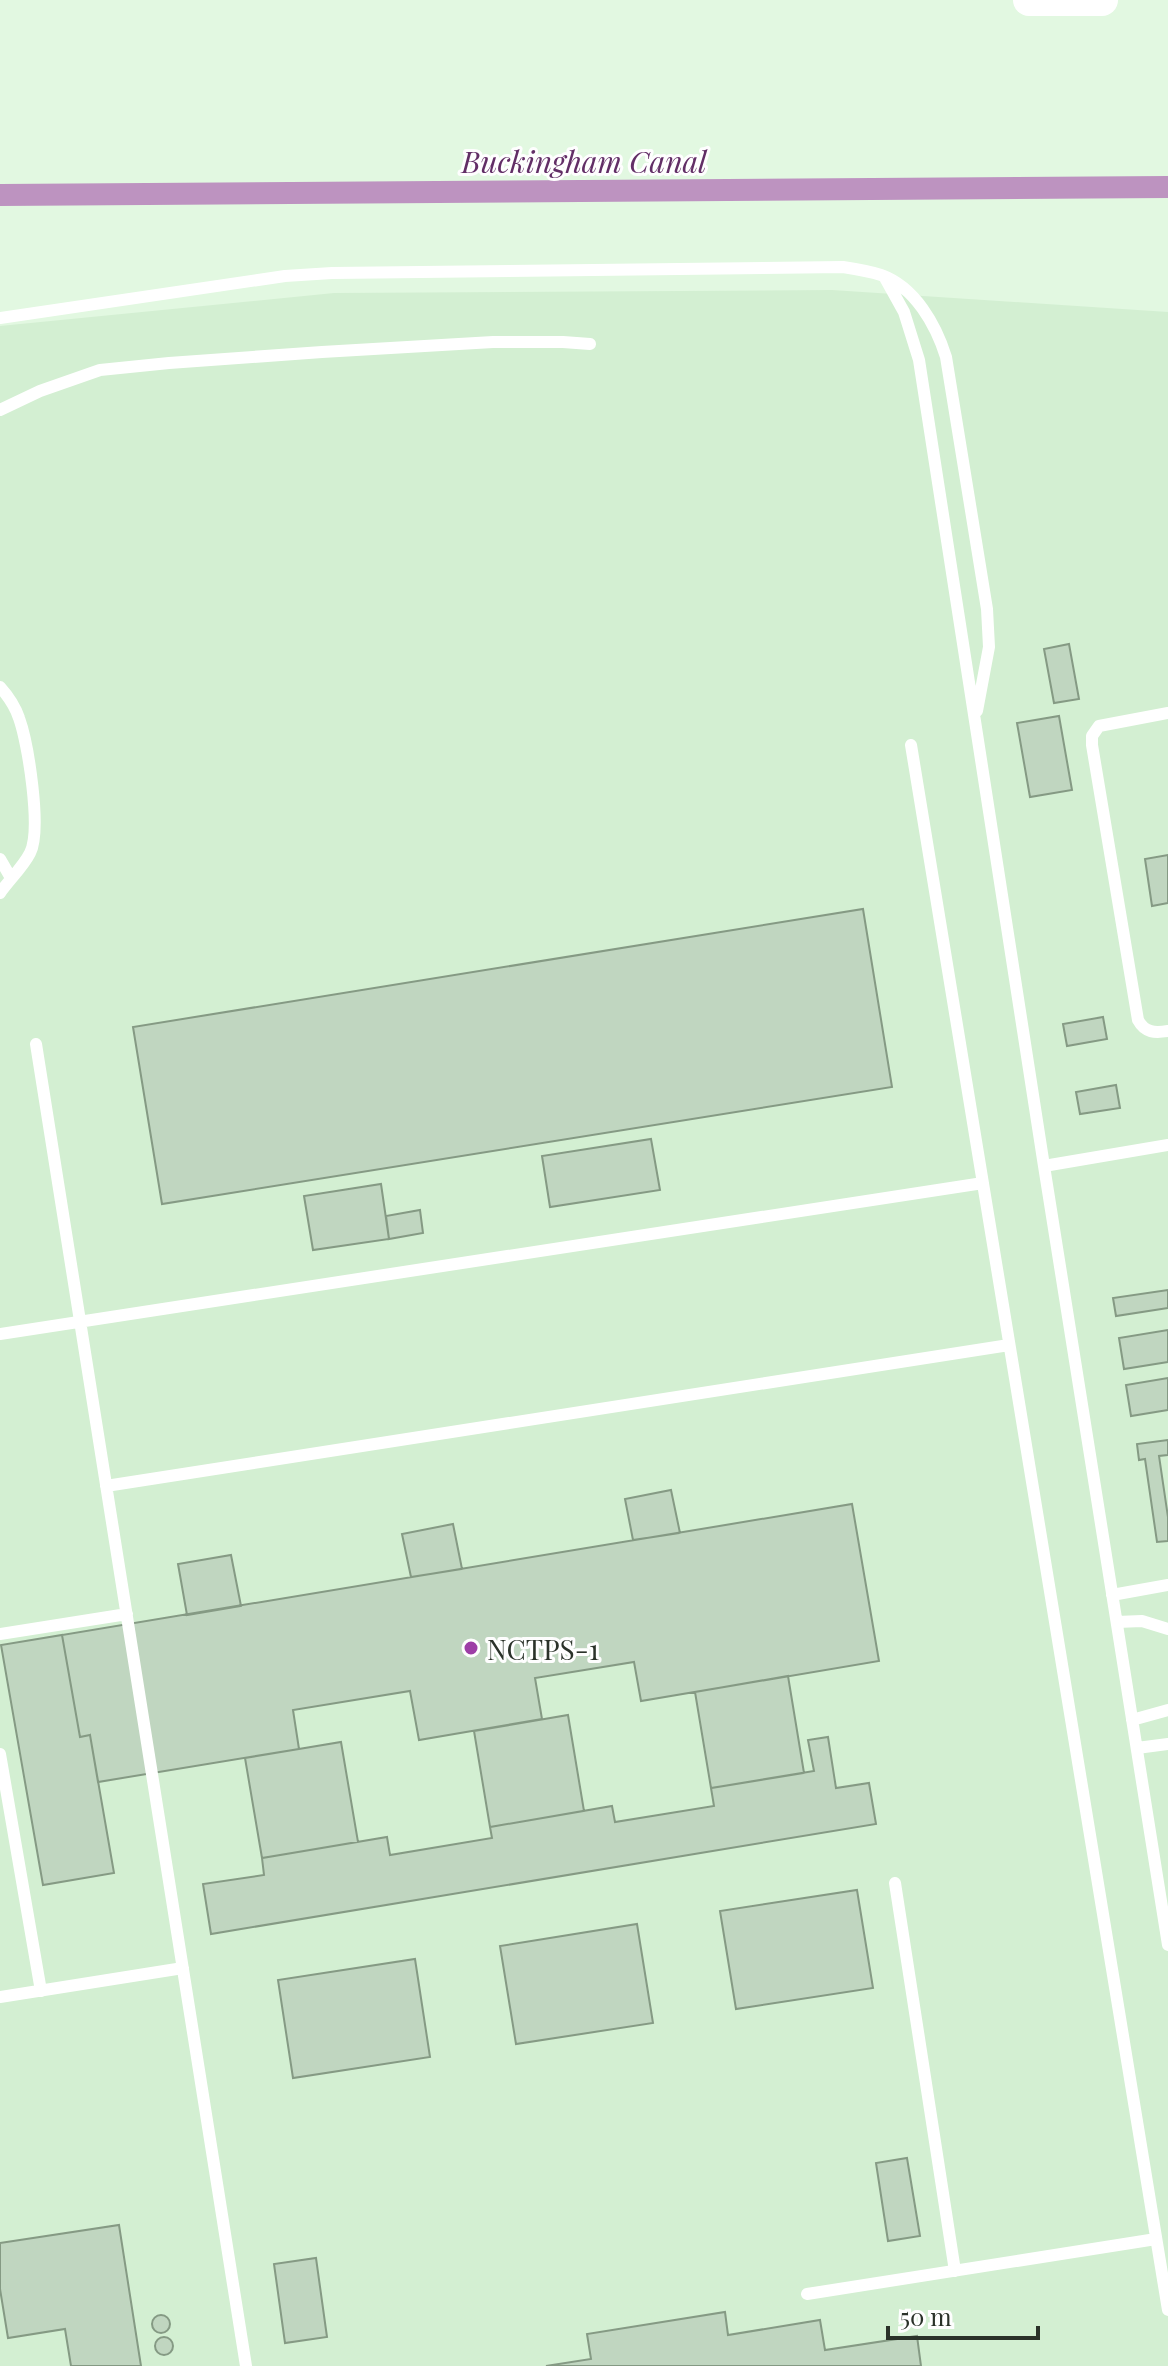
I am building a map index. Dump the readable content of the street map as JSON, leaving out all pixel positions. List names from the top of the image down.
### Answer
{
  "water": ["Buckingham Canal"],
  "places": ["NCTPS-1"],
  "scale_bar": "50 m"
}
